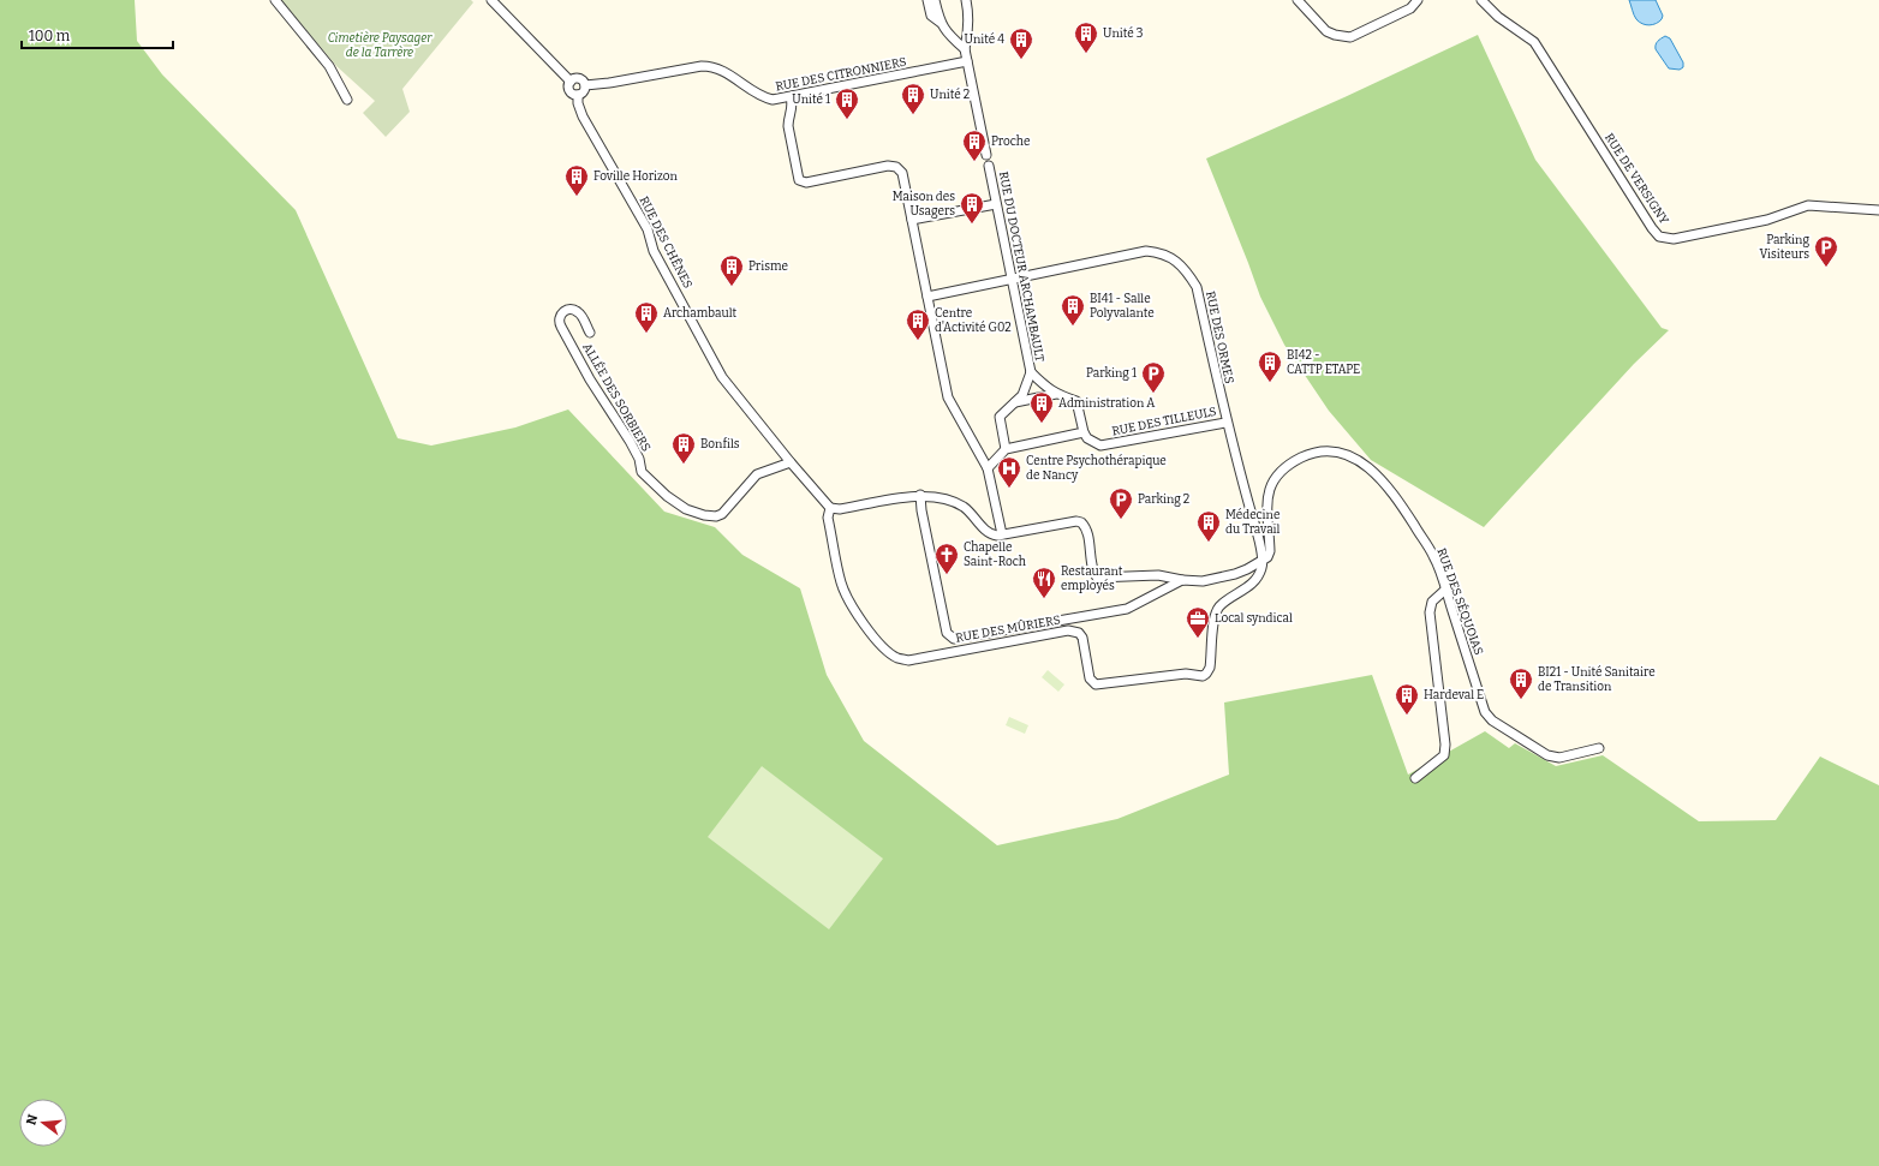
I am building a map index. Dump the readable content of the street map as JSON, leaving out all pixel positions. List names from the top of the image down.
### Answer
{
  "streets": {
    "street": [
      "RUE DES CITRONNIERS",
      "RUE DE VERSIGNY",
      "RUE DES CHÊNES",
      "RUE DU DOCTEUR ARCHAMBAULT",
      "RUE DES ORMES",
      "ALLÉE DES SORBIERS",
      "RUE DES TILLEULS",
      "RUE DES SÉQUOIAS",
      "RUE DES MÛRIERS"
    ]
  },
  "crossings": [
    ["RUE DES CITRONNIERS", "RUE DES CHÊNES"],
    ["RUE DES CHÊNES", "ALLÉE DES SORBIERS"],
    ["RUE DES CHÊNES", "RUE DES MÛRIERS"],
    ["RUE DU DOCTEUR ARCHAMBAULT", "RUE DES ORMES"],
    ["RUE DES ORMES", "RUE DES TILLEULS"],
    ["RUE DES ORMES", "RUE DES SÉQUOIAS"],
    ["RUE DES ORMES", "RUE DES MÛRIERS"],
    ["RUE DES SÉQUOIAS", "RUE DES MÛRIERS"]
  ],
  "parks": ["Cimetière Paysager de la Tarrère"],
  "places": {
    "building": [
      "Unité 3",
      "Unité 4",
      "Unité 2",
      "Unité 1",
      "Proche",
      "Foville Horizon",
      "Maison des Usagers",
      "Prisme",
      "BI41 - Salle Polyvalante",
      "Archambault",
      "Centre d'Activité G02",
      "BI42 - CATTP ETAPE",
      "Administration A",
      "Bonfils",
      "Médecine du Travail",
      "BI21 - Unité Sanitaire de Transition",
      "Hardeval E"
    ],
    "parking": ["Parking Visiteurs", "Parking 1", "Parking 2"],
    "hospital": ["Centre Psychothérapique de Nancy"],
    "church": ["Chapelle Saint-Roch"],
    "restaurant": ["Restaurant employés"],
    "office": ["Local syndical"]
  },
  "scale_bar": "100 m",
  "north": "left"
}
